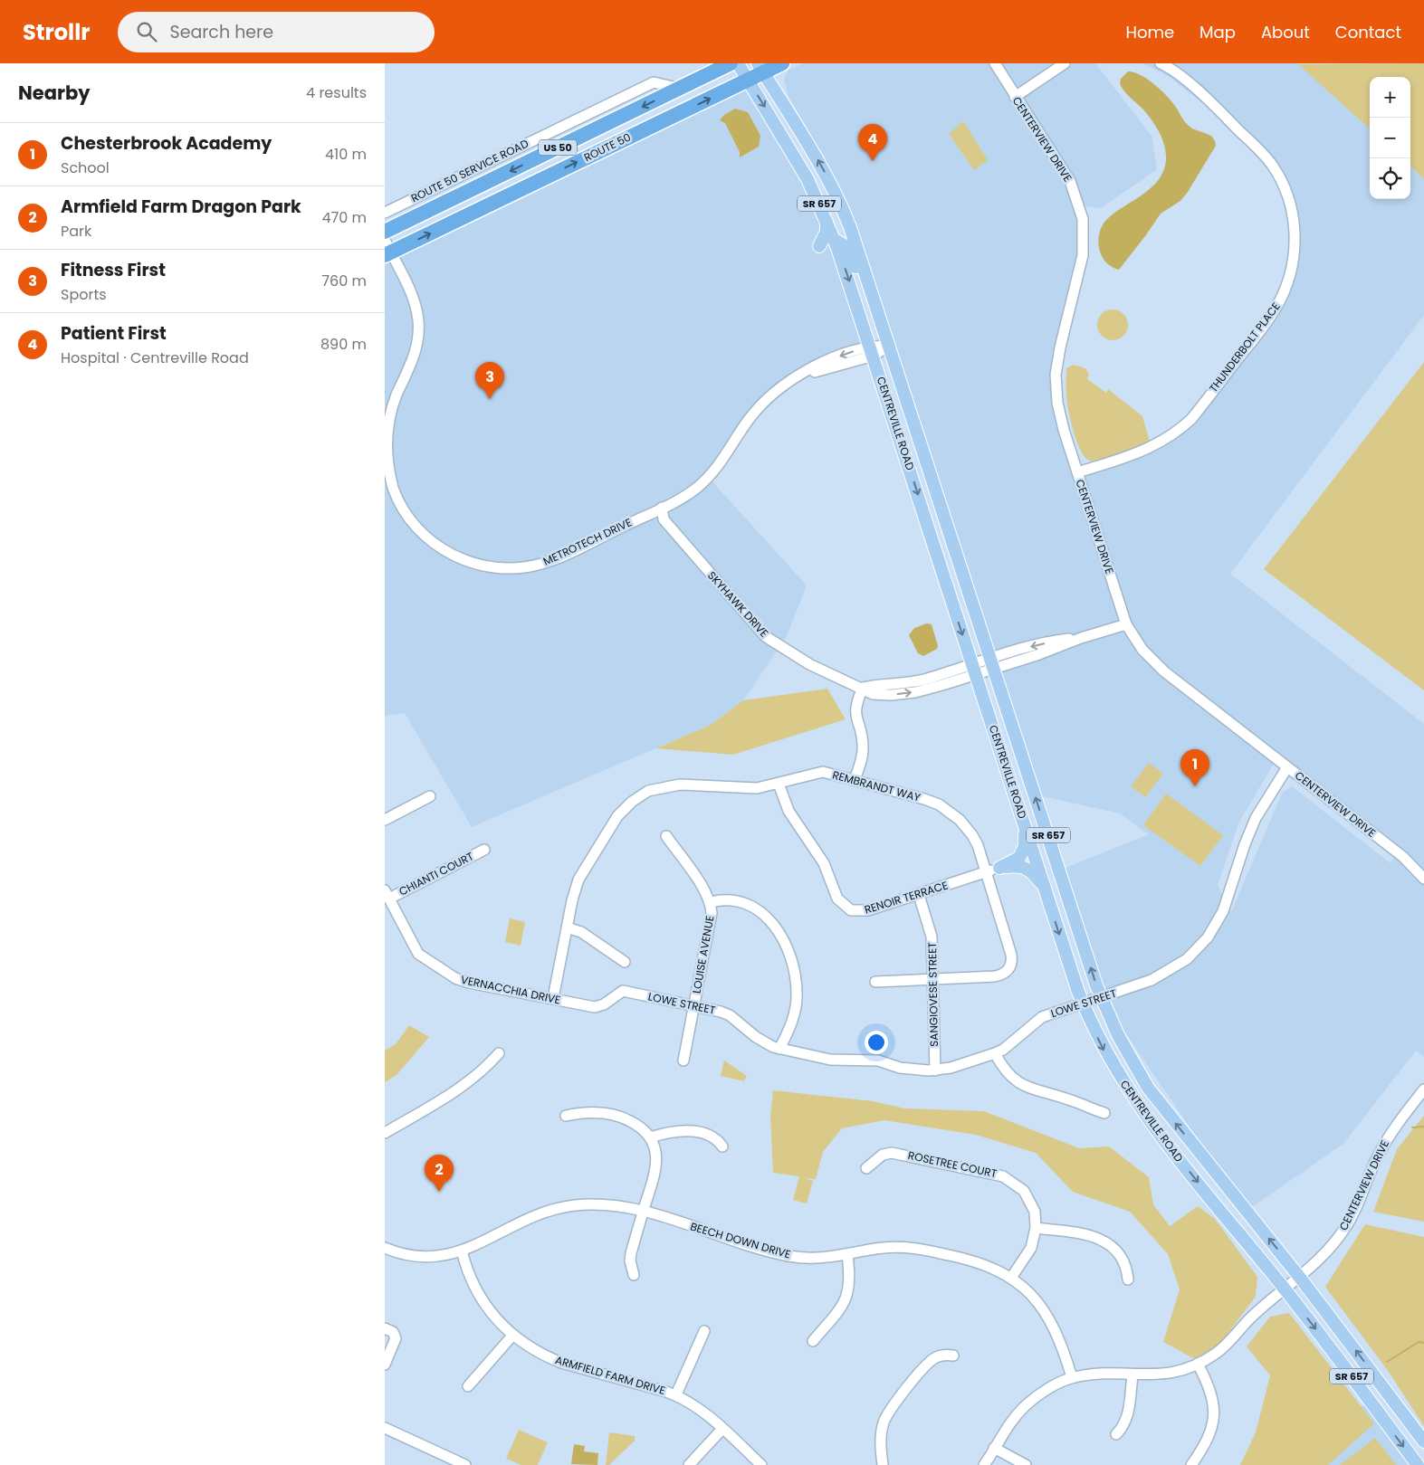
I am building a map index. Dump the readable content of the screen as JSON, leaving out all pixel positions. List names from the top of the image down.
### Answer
{
  "streets": {
    "highway": ["US 50", "ROUTE 50"],
    "main road": ["SR 657", "CENTREVILLE ROAD"],
    "street": [
      "CENTERVIEW DRIVE",
      "ROUTE 50 SERVICE ROAD",
      "THUNDERBOLT PLACE",
      "METROTECH DRIVE",
      "SKYHAWK DRIVE",
      "REMBRANDT WAY",
      "CHIANTI COURT",
      "RENOIR TERRACE",
      "LOUISE AVENUE",
      "VERNACCHIA DRIVE",
      "SANGIOVESE STREET",
      "LOWE STREET",
      "ROSETREE COURT",
      "BEECH DOWN DRIVE",
      "ARMFIELD FARM DRIVE"
    ]
  },
  "crossings": [
    ["CENTERVIEW DRIVE", "THUNDERBOLT PLACE"],
    ["CENTERVIEW DRIVE", "CENTREVILLE ROAD"],
    ["CENTERVIEW DRIVE", "LOWE STREET"],
    ["ROUTE 50", "ROUTE 50 SERVICE ROAD"],
    ["ROUTE 50", "CENTREVILLE ROAD"],
    ["ROUTE 50", "METROTECH DRIVE"],
    ["CENTREVILLE ROAD", "METROTECH DRIVE"],
    ["CENTREVILLE ROAD", "LOWE STREET"],
    ["METROTECH DRIVE", "SKYHAWK DRIVE"],
    ["REMBRANDT WAY", "RENOIR TERRACE"],
    ["REMBRANDT WAY", "VERNACCHIA DRIVE"],
    ["REMBRANDT WAY", "SANGIOVESE STREET"],
    ["CHIANTI COURT", "VERNACCHIA DRIVE"],
    ["RENOIR TERRACE", "SANGIOVESE STREET"],
    ["LOUISE AVENUE", "LOWE STREET"],
    ["VERNACCHIA DRIVE", "LOWE STREET"],
    ["SANGIOVESE STREET", "LOWE STREET"],
    ["ROSETREE COURT", "BEECH DOWN DRIVE"],
    ["BEECH DOWN DRIVE", "ARMFIELD FARM DRIVE"]
  ],
  "page": {
    "header": "Strollr",
    "search": "Search here",
    "nav": [
      "Home",
      "Map",
      "About",
      "Contact"
    ],
    "heading": ["Nearby", "4 results"],
    "map_buttons": ["+", "−"],
    "list": [
      {
        "mark": "1",
        "name": "Chesterbrook Academy",
        "note": "School",
        "value": "410 m"
      },
      {
        "mark": "2",
        "name": "Armfield Farm Dragon Park",
        "note": "Park",
        "value": "470 m"
      },
      {
        "mark": "3",
        "name": "Fitness First",
        "note": "Sports",
        "value": "760 m"
      },
      {
        "mark": "4",
        "name": "Patient First",
        "note": "Hospital · Centreville Road",
        "value": "890 m"
      }
    ],
    "pins": [
      "4",
      "3",
      "1",
      "2"
    ]
  }
}
